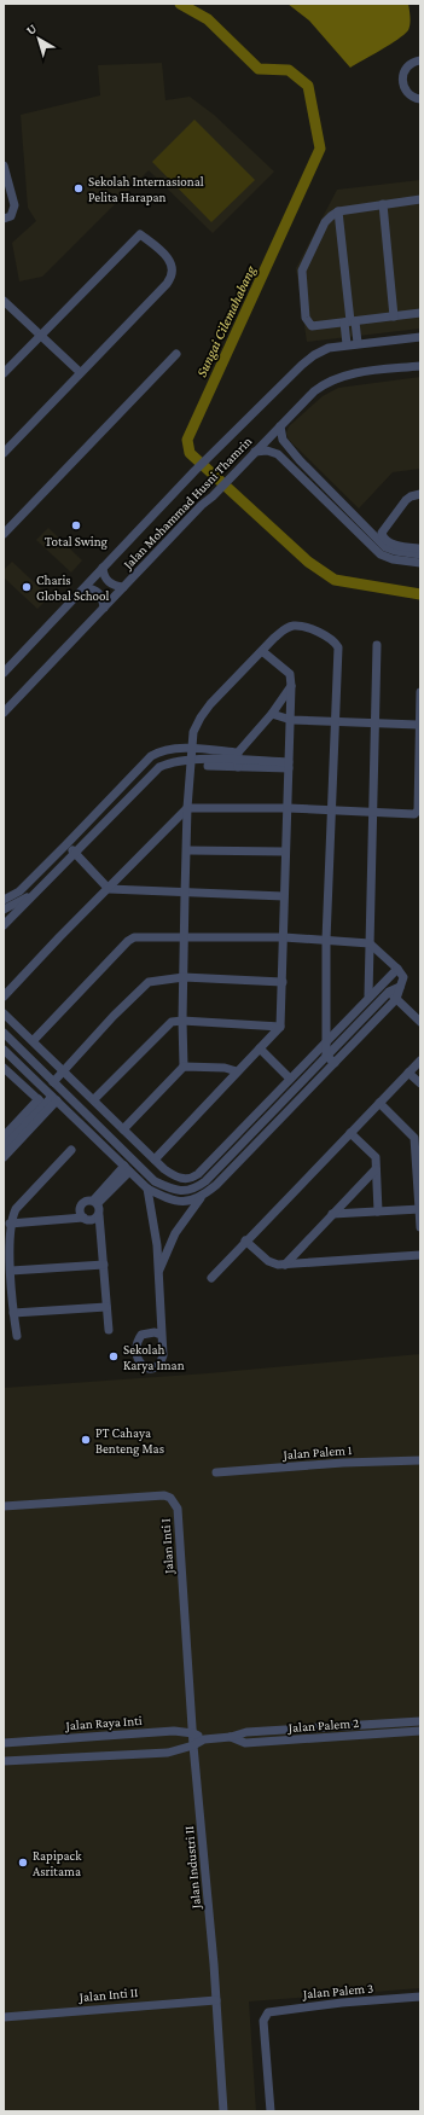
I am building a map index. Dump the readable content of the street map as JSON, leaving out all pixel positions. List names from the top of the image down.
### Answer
{
  "streets": {
    "street": [
      "Jalan Mohammad Husni Thamrin",
      "Jalan Palem 1",
      "Jalan Inti I",
      "Jalan Raya Inti",
      "Jalan Palem 2",
      "Jalan Industri II",
      "Jalan Palem 3",
      "Jalan Inti II"
    ]
  },
  "crossings": [
    ["Jalan Inti I", "Jalan Raya Inti"],
    ["Jalan Inti I", "Jalan Industri II"],
    ["Jalan Raya Inti", "Jalan Industri II"],
    ["Jalan Palem 2", "Jalan Industri II"],
    ["Jalan Industri II", "Jalan Inti II"]
  ],
  "water": ["Sungai Cilemahabang"],
  "places": [
    "Sekolah Internasional Pelita Harapan",
    "Total Swing",
    "Charis Global School",
    "Sekolah Karya Iman",
    "PT Cahaya Benteng Mas",
    "Rapipack Asritama"
  ],
  "north": "top left"
}
